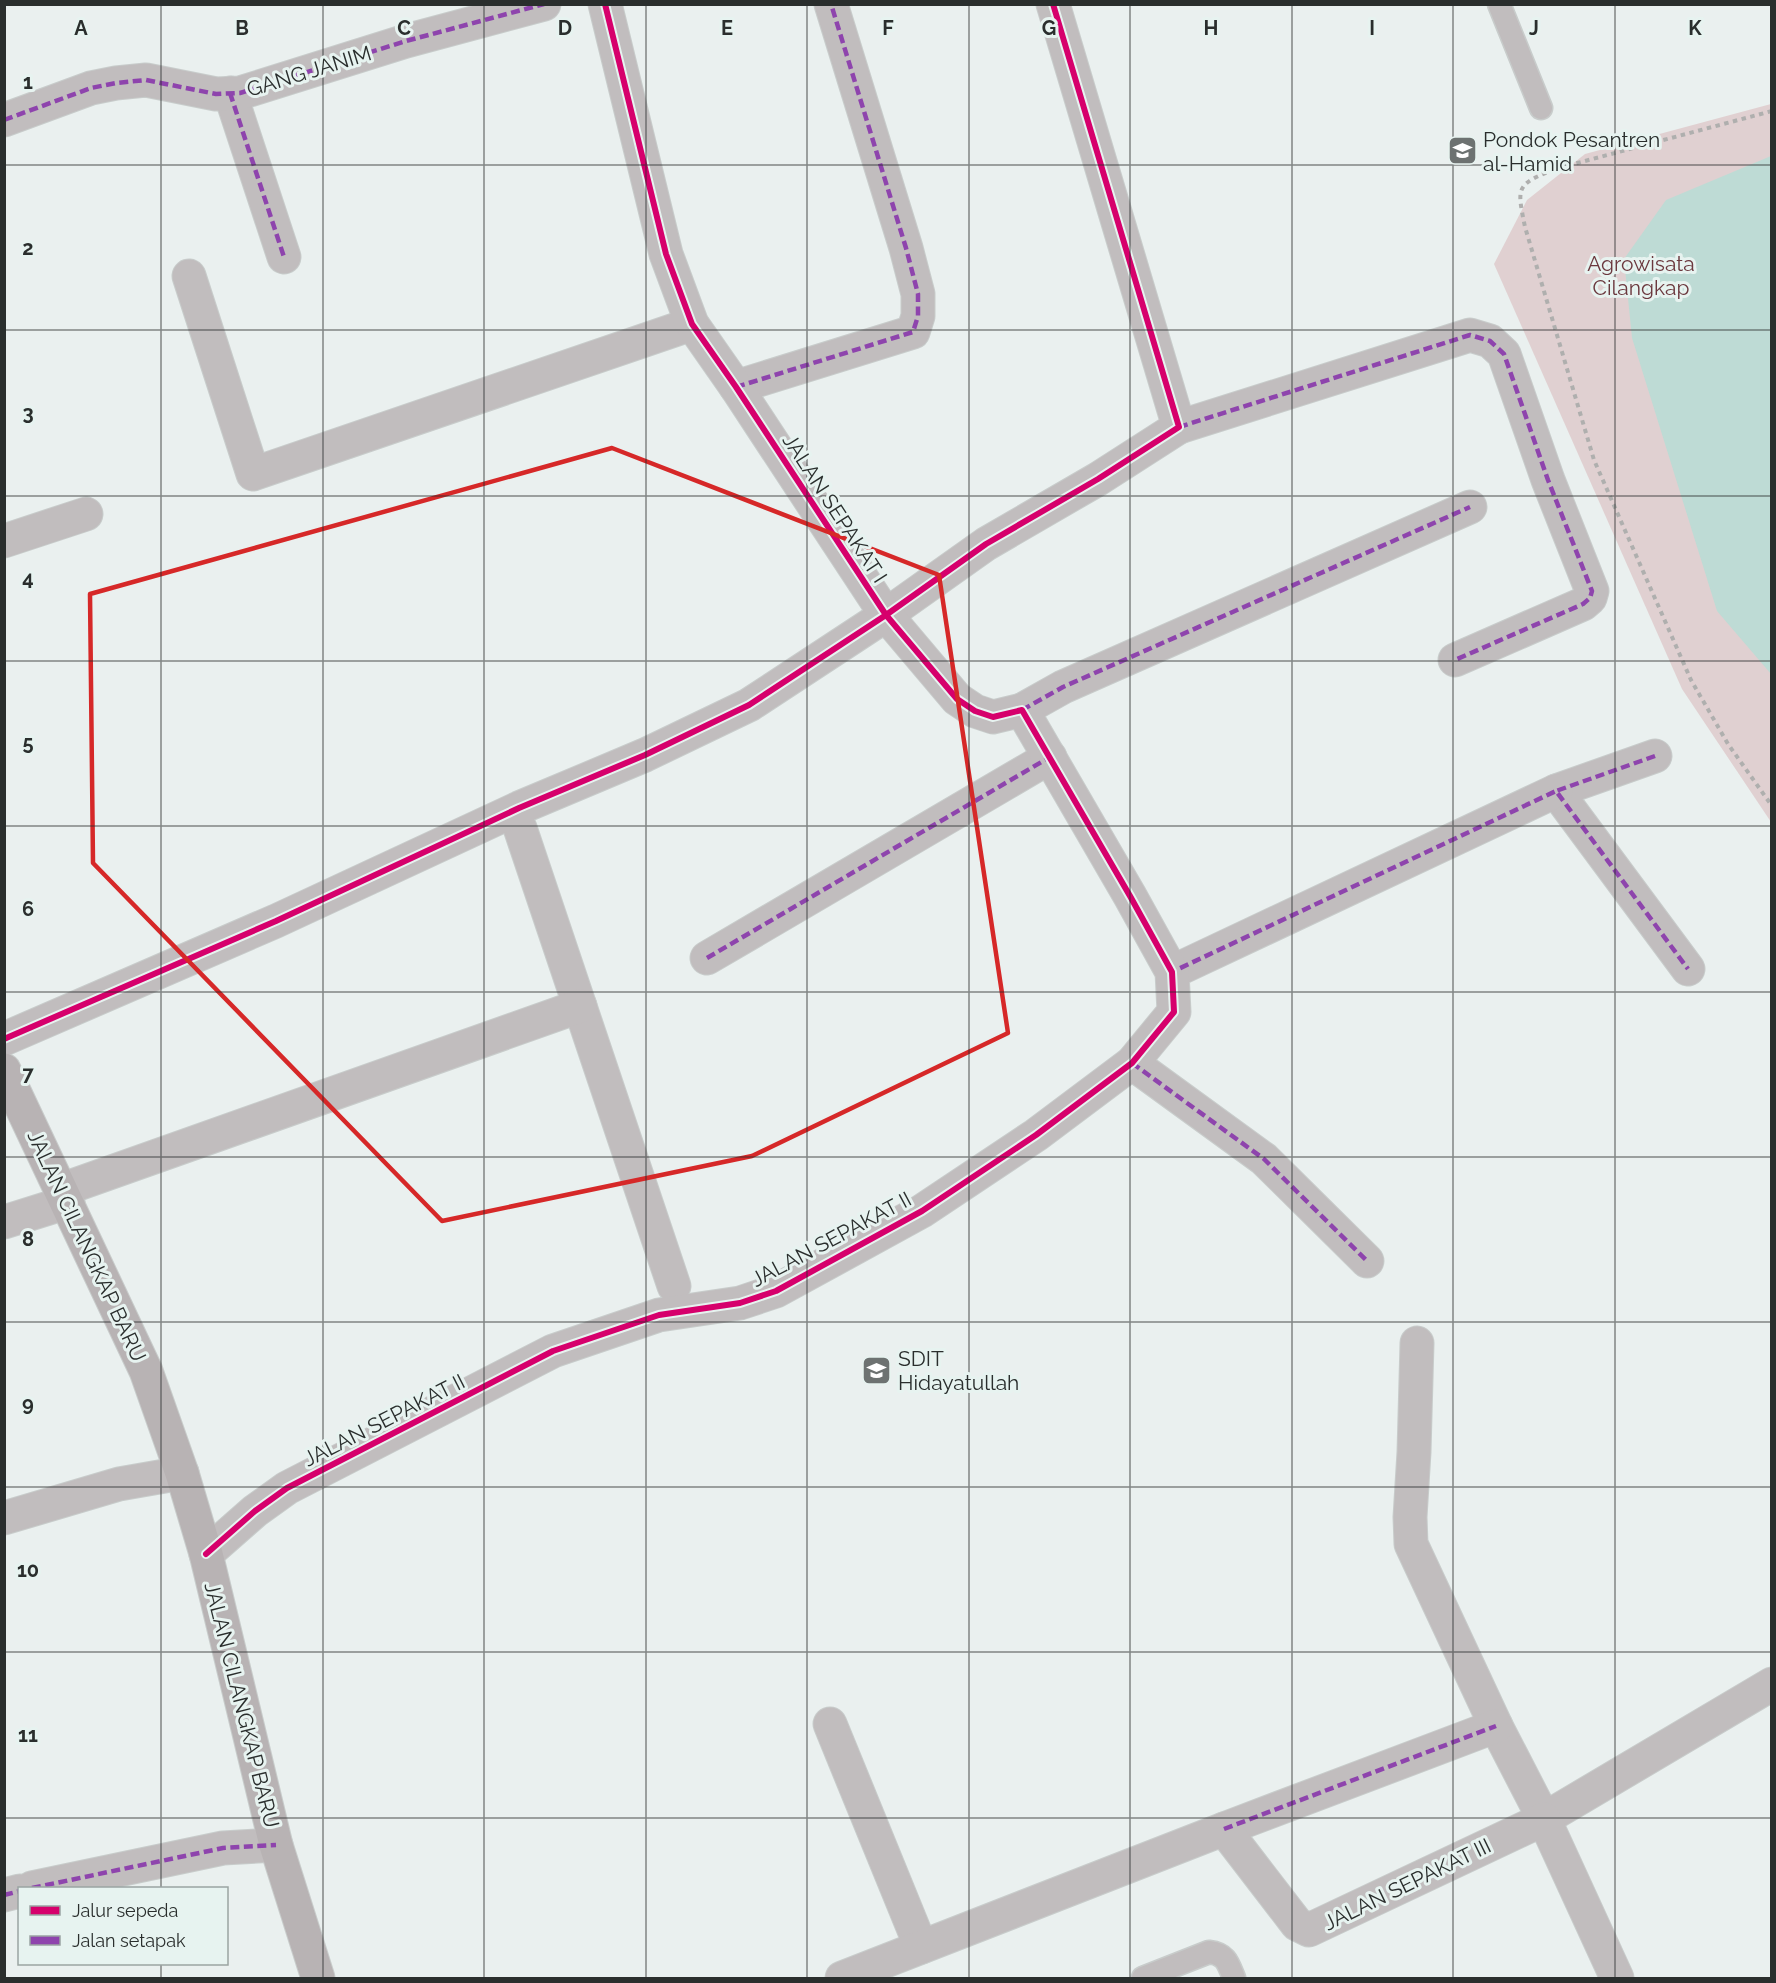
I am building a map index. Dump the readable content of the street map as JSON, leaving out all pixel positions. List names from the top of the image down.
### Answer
{
  "streets": {
    "street": [
      "GANG JANIM",
      "JALAN SEPAKAT I",
      "JALAN SEPAKAT II",
      "JALAN CILANGKAP BARU",
      "JALAN SEPAKAT III"
    ]
  },
  "crossings": [
    ["JALAN SEPAKAT II", "JALAN CILANGKAP BARU"]
  ],
  "parks": ["Agrowisata Cilangkap"],
  "places": {
    "school or university": ["Pondok Pesantren al-Hamid", "SDIT Hidayatullah"]
  },
  "legend": ["Jalur sepeda", "Jalan setapak"],
  "grid": {
    "columns": [
      "A",
      "B",
      "C",
      "D",
      "E",
      "F",
      "G",
      "H",
      "I",
      "J",
      "K"
    ],
    "rows": [
      "1",
      "2",
      "3",
      "4",
      "5",
      "6",
      "7",
      "8",
      "9",
      "10",
      "11"
    ]
  }
}
